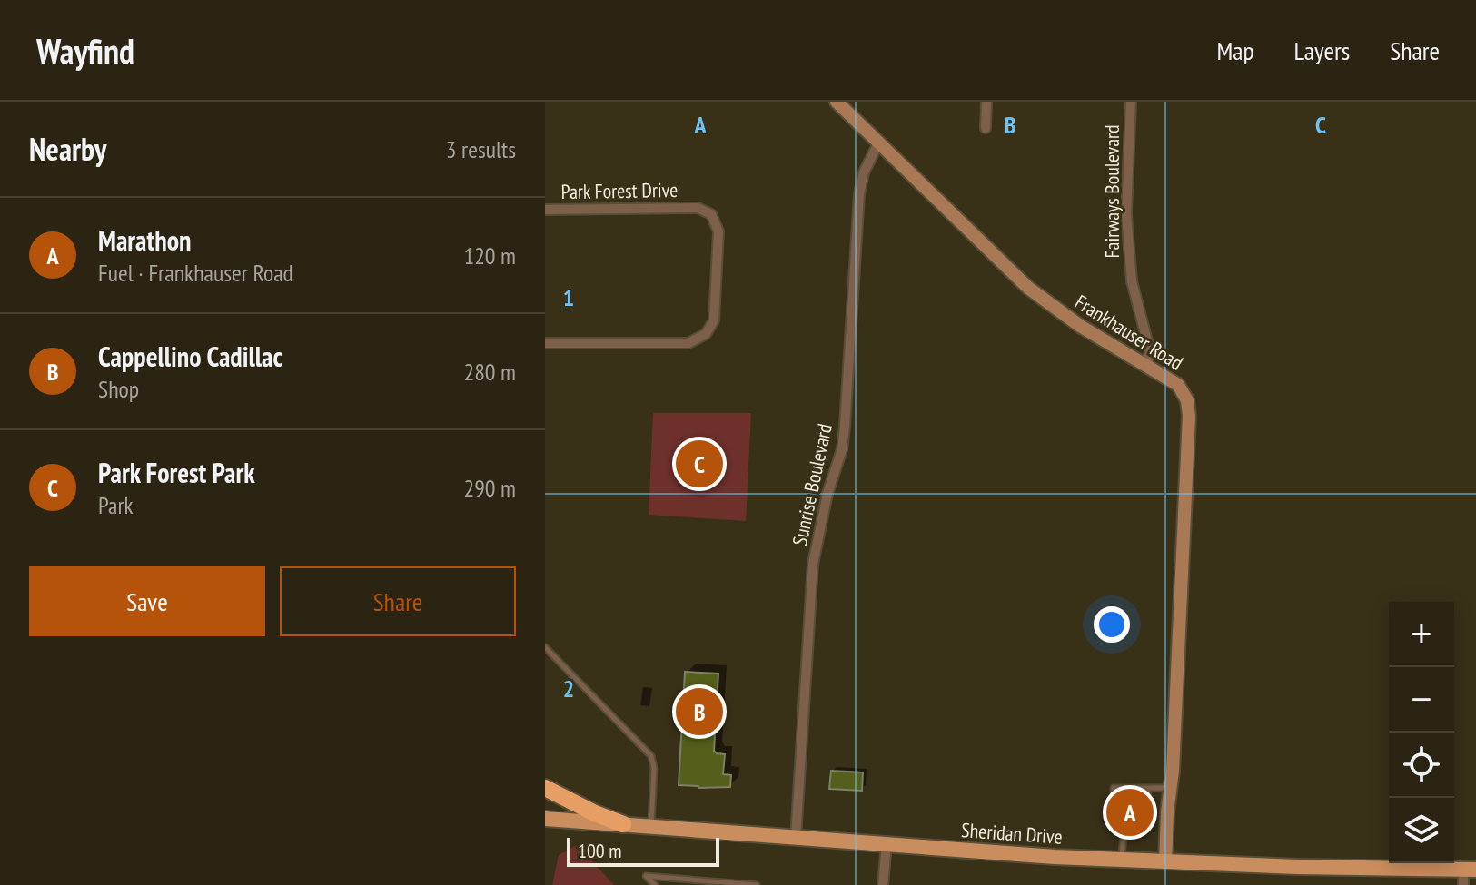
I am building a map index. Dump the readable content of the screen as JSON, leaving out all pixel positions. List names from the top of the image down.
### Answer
{
  "streets": {
    "main road": ["Sheridan Drive"],
    "street": [
      "Park Forest Drive",
      "Fairways Boulevard",
      "Frankhauser Road",
      "Sunrise Boulevard"
    ]
  },
  "crossings": [
    ["Fairways Boulevard", "Frankhauser Road"],
    ["Frankhauser Road", "Sunrise Boulevard"],
    ["Frankhauser Road", "Sheridan Drive"],
    ["Sunrise Boulevard", "Sheridan Drive"]
  ],
  "scale_bar": "100 m",
  "page": {
    "header": "Wayfind",
    "nav": ["Map", "Layers", "Share"],
    "heading": ["Nearby", "3 results"],
    "list": [
      {
        "mark": "A",
        "name": "Marathon",
        "note": "Fuel · Frankhauser Road",
        "value": "120 m"
      },
      {
        "mark": "B",
        "name": "Cappellino Cadillac",
        "note": "Shop",
        "value": "280 m"
      },
      {
        "mark": "C",
        "name": "Park Forest Park",
        "note": "Park",
        "value": "290 m"
      }
    ],
    "pins": ["C", "B", "A"],
    "buttons": ["Save", "Share"],
    "map_buttons": ["+", "−"],
    "scale": "100 m"
  },
  "grid": {
    "columns": ["A", "B", "C"],
    "rows": ["1", "2"]
  }
}
